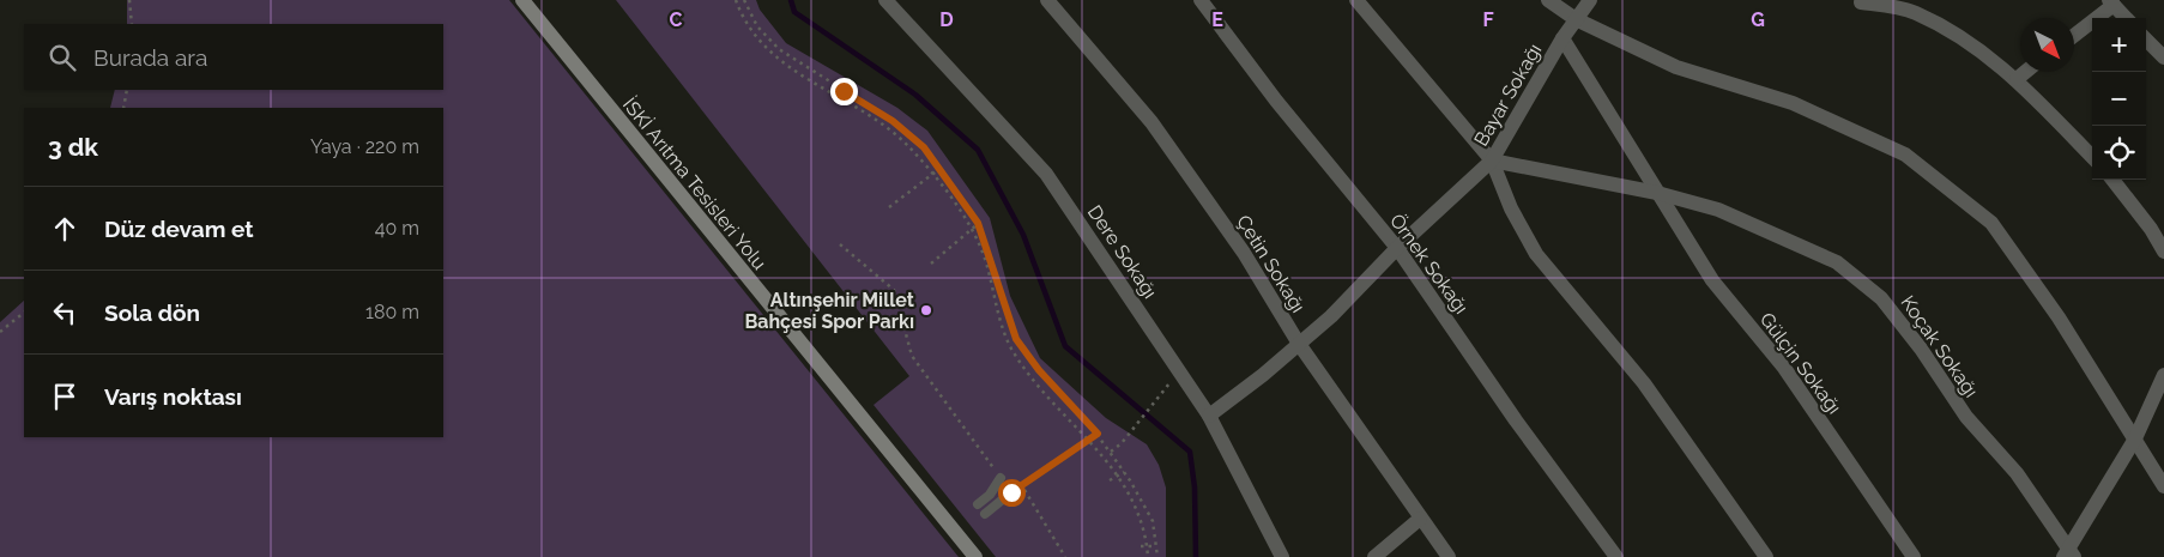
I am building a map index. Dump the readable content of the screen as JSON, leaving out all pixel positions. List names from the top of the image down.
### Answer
{
  "streets": {
    "main road": ["İSKİ Arıtma Tesisleri Yolu"],
    "street": [
      "Bayar Sokağı",
      "Dere Sokağı",
      "Çetin Sokağı",
      "Örnek Sokağı",
      "Koçak Sokağı",
      "Gülçin Sokağı"
    ]
  },
  "crossings": [
    ["Bayar Sokağı", "Dere Sokağı"],
    ["Bayar Sokağı", "Çetin Sokağı"],
    ["Bayar Sokağı", "Örnek Sokağı"],
    ["Bayar Sokağı", "Koçak Sokağı"],
    ["Bayar Sokağı", "Gülçin Sokağı"],
    ["Koçak Sokağı", "Gülçin Sokağı"]
  ],
  "places": ["Altınşehir Millet Bahçesi Spor Parkı"],
  "north": "bottom right",
  "page": {
    "map_buttons": ["+", "−"],
    "search": "Burada ara",
    "heading": ["3 dk", "Yaya · 220 m"],
    "list": [
      ["Düz devam et", "40 m"],
      ["Sola dön", "180 m"],
      "Varış noktası"
    ]
  },
  "grid": {
    "columns": [
      "C",
      "D",
      "E",
      "F",
      "G"
    ]
  }
}
